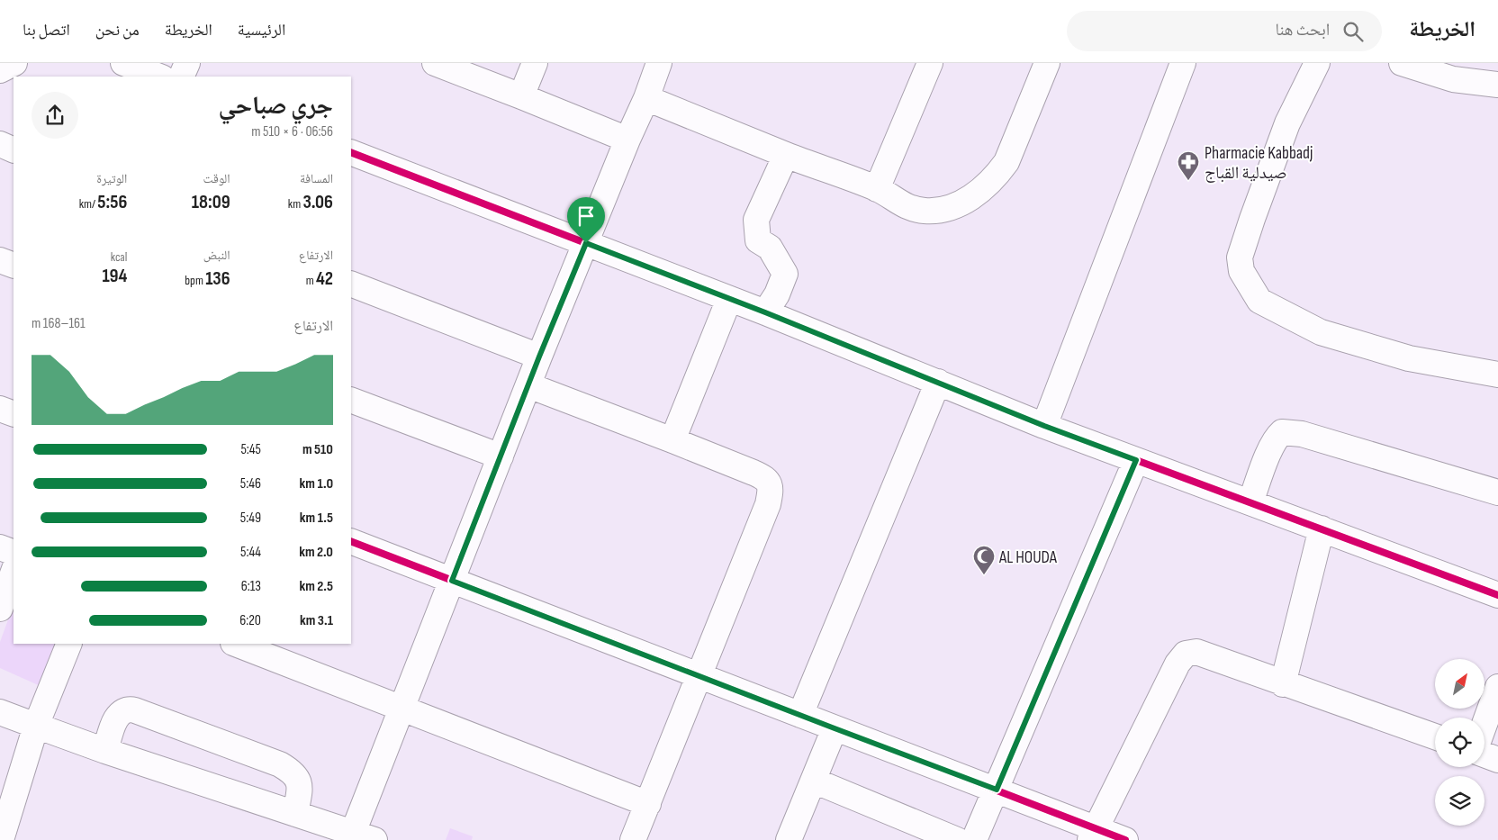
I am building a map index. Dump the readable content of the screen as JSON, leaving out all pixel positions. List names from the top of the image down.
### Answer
{
  "places": {
    "pharmacy": ["Pharmacie Kabbadj صيدلية القباج"],
    "mosque": ["AL HOUDA"]
  },
  "north": "top right",
  "page": {
    "header": "الخريطة",
    "search": "ابحث هنا",
    "nav": [
      "الرئيسية",
      "الخريطة",
      "من نحن",
      "اتصل بنا"
    ],
    "heading": ["جري صباحي", "06:56 · 6 × 510 m"],
    "stats": [
      ["المسافة", "3.06 km"],
      ["الوقت", "18:09"],
      ["الوتيرة", "5:56 /km"],
      ["الارتفاع", "42 m"],
      ["النبض", "136 bpm"],
      ["kcal", "194"]
    ],
    "chart": ["الارتفاع", "161–168 m"],
    "list": [
      {
        "name": "510 m",
        "note": "5:45"
      },
      {
        "name": "1.0 km",
        "note": "5:46"
      },
      {
        "name": "1.5 km",
        "note": "5:49"
      },
      {
        "name": "2.0 km",
        "note": "5:44"
      },
      {
        "name": "2.5 km",
        "note": "6:13"
      },
      {
        "name": "3.1 km",
        "note": "6:20"
      }
    ]
  }
}
